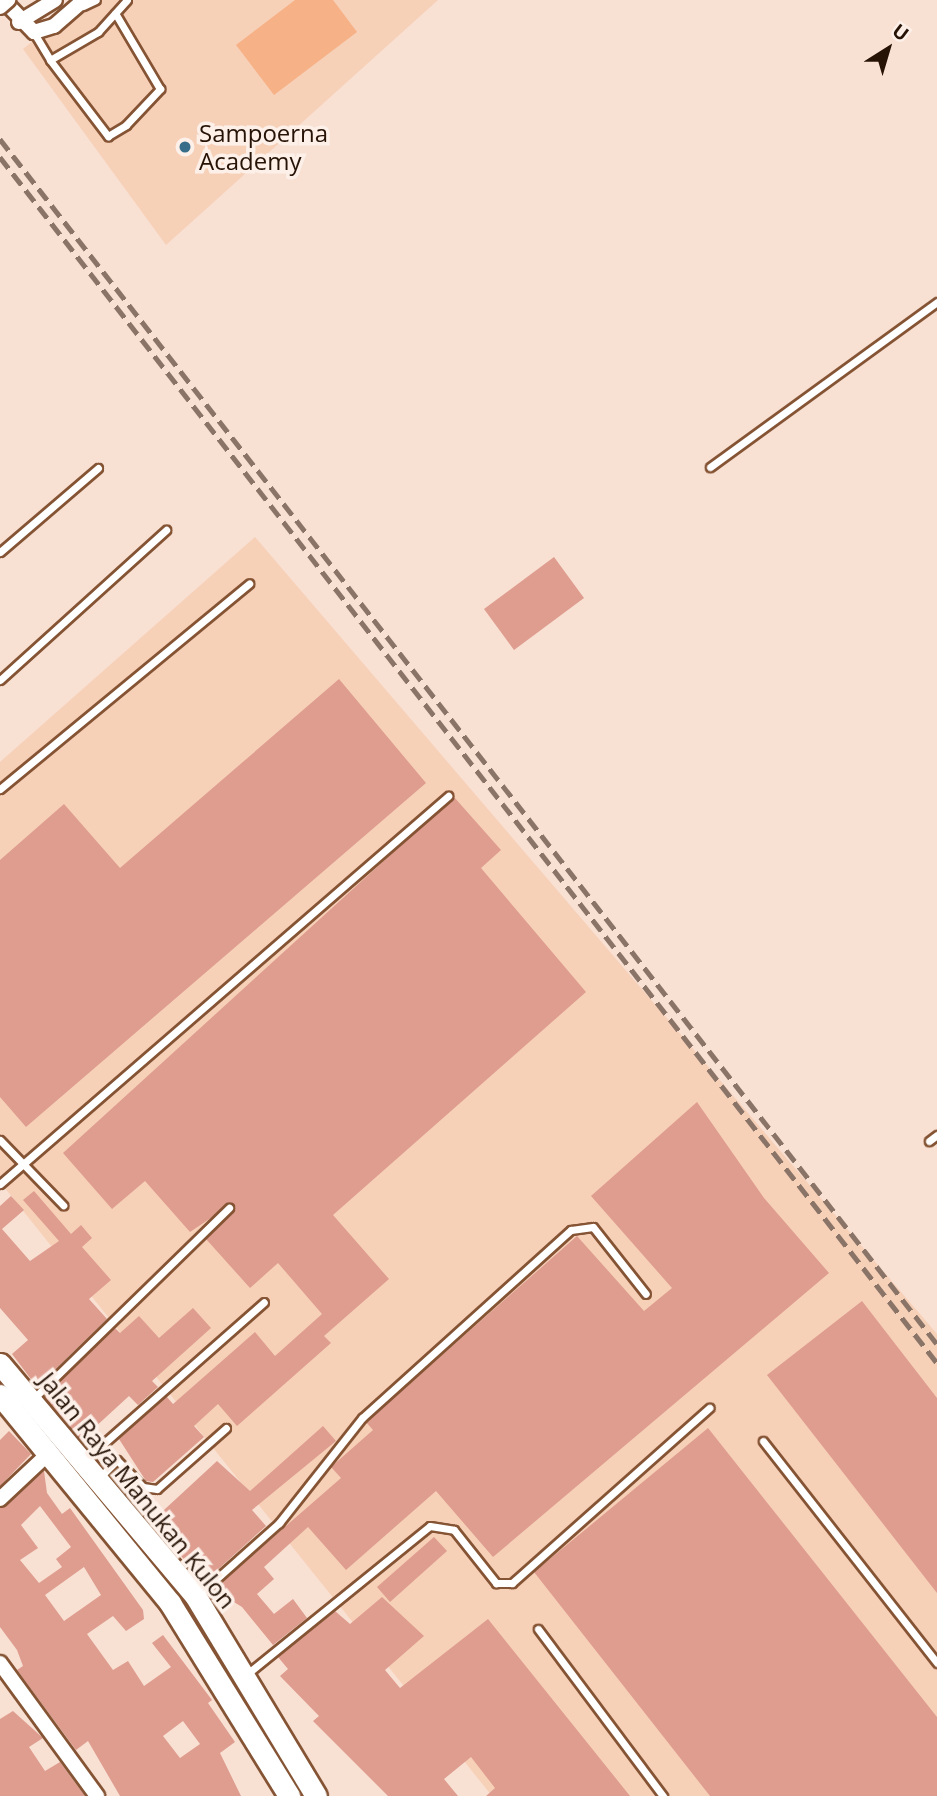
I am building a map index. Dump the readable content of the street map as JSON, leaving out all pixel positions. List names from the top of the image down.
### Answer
{
  "streets": {
    "main road": ["Jalan Raya Manukan Kulon"]
  },
  "places": ["Sampoerna Academy"],
  "north": "top right"
}
